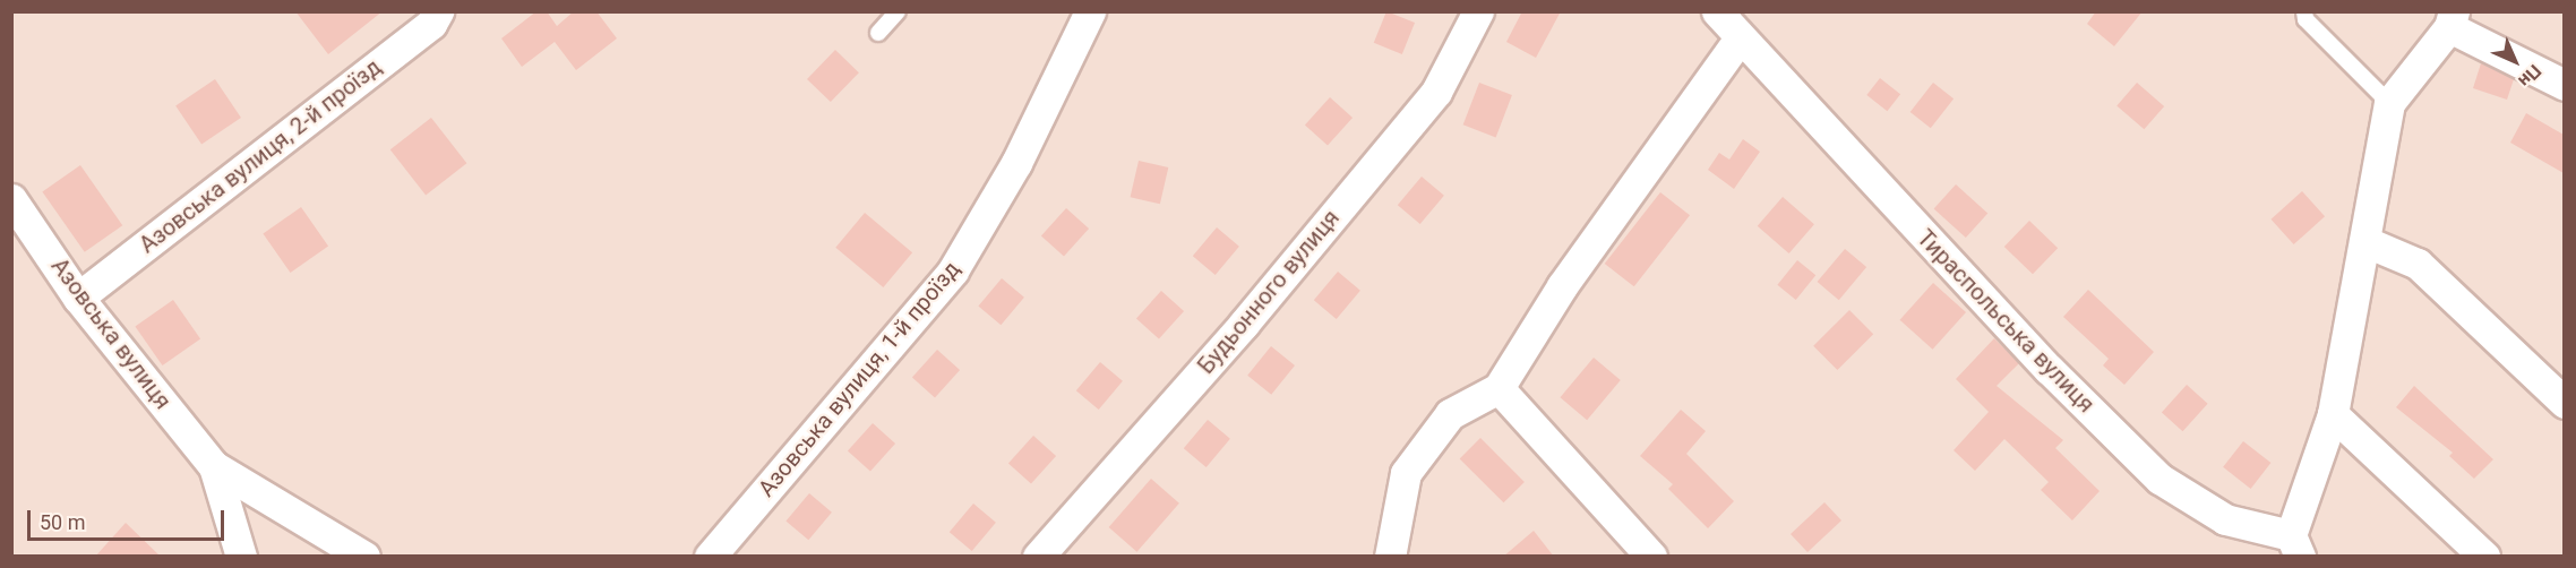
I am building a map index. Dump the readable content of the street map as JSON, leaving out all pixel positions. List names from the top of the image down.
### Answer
{
  "streets": {
    "street": [
      "Азовська вулиця, 2-й проїзд",
      "Будьонного вулиця",
      "Тираспольська вулиця",
      "Азовська вулиця",
      "Азовська вулиця, 1-й проїзд"
    ]
  },
  "crossings": [
    ["Азовська вулиця, 2-й проїзд", "Азовська вулиця"]
  ],
  "scale_bar": "50 m",
  "north": "bottom right"
}
